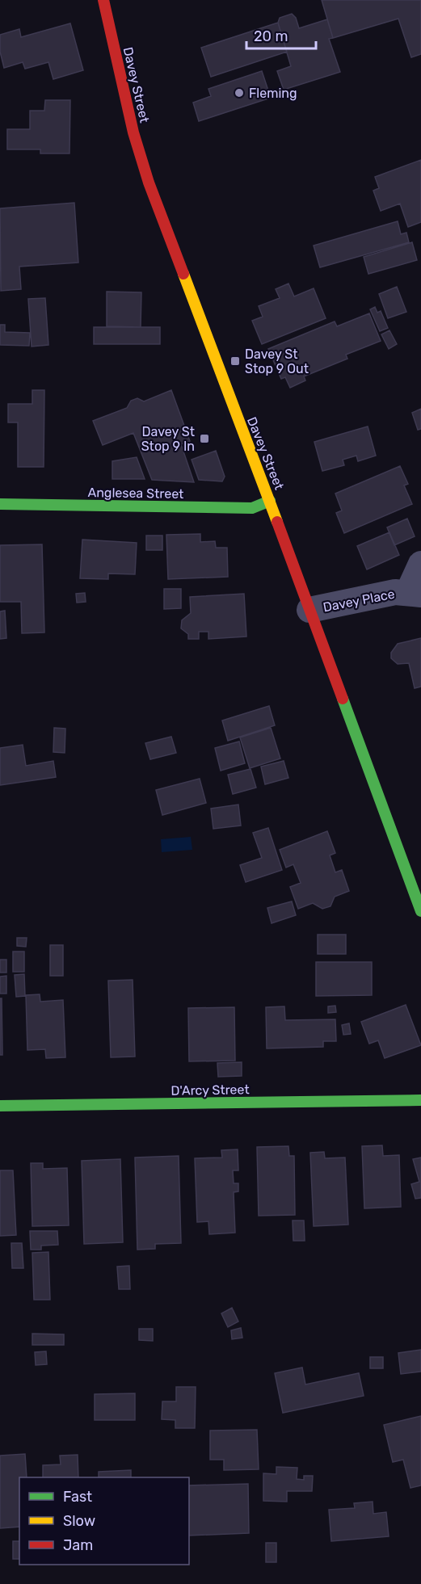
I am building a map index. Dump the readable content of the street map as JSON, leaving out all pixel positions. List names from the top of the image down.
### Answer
{
  "streets": {
    "main road": ["Davey Street", "Anglesea Street", "D'Arcy Street"],
    "street": ["Davey Place"]
  },
  "crossings": [
    ["Davey Street", "Anglesea Street"],
    ["Davey Street", "Davey Place"]
  ],
  "places": {
    "other": ["Fleming"],
    "transit": ["Davey St Stop 9 Out", "Davey St Stop 9 In"]
  },
  "legend": ["Fast", "Slow", "Jam"],
  "scale_bar": "20 m"
}
